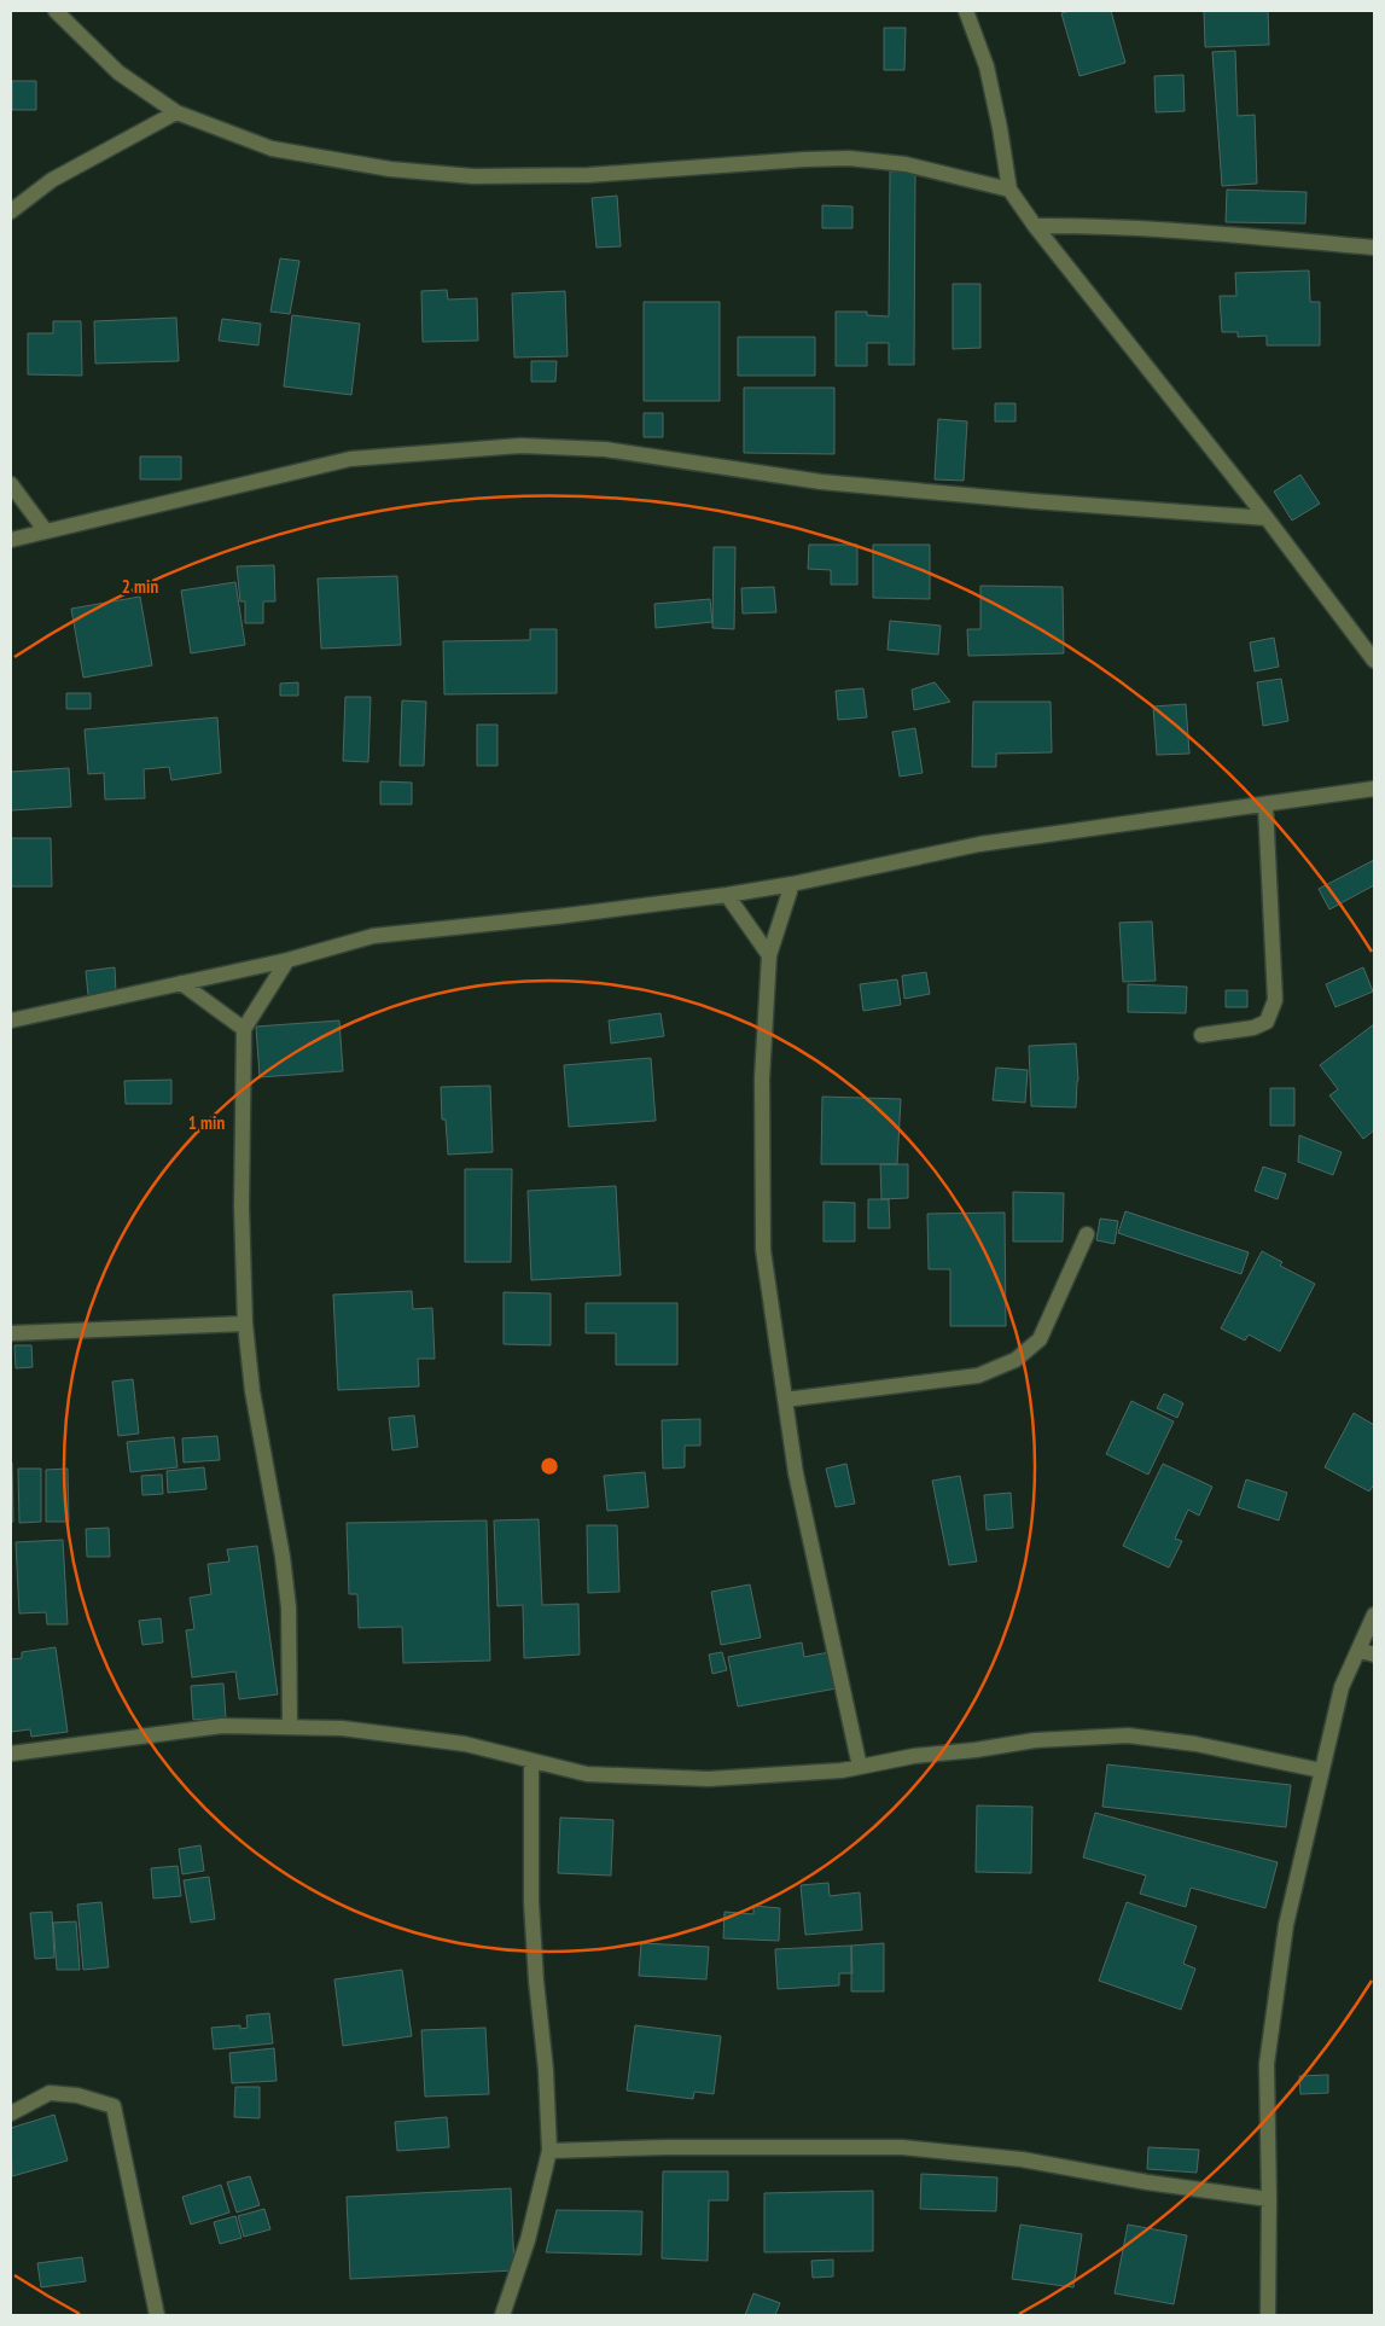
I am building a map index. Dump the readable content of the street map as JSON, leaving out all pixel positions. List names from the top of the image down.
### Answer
{
  "rings": ["2 min", "1 min"]
}
